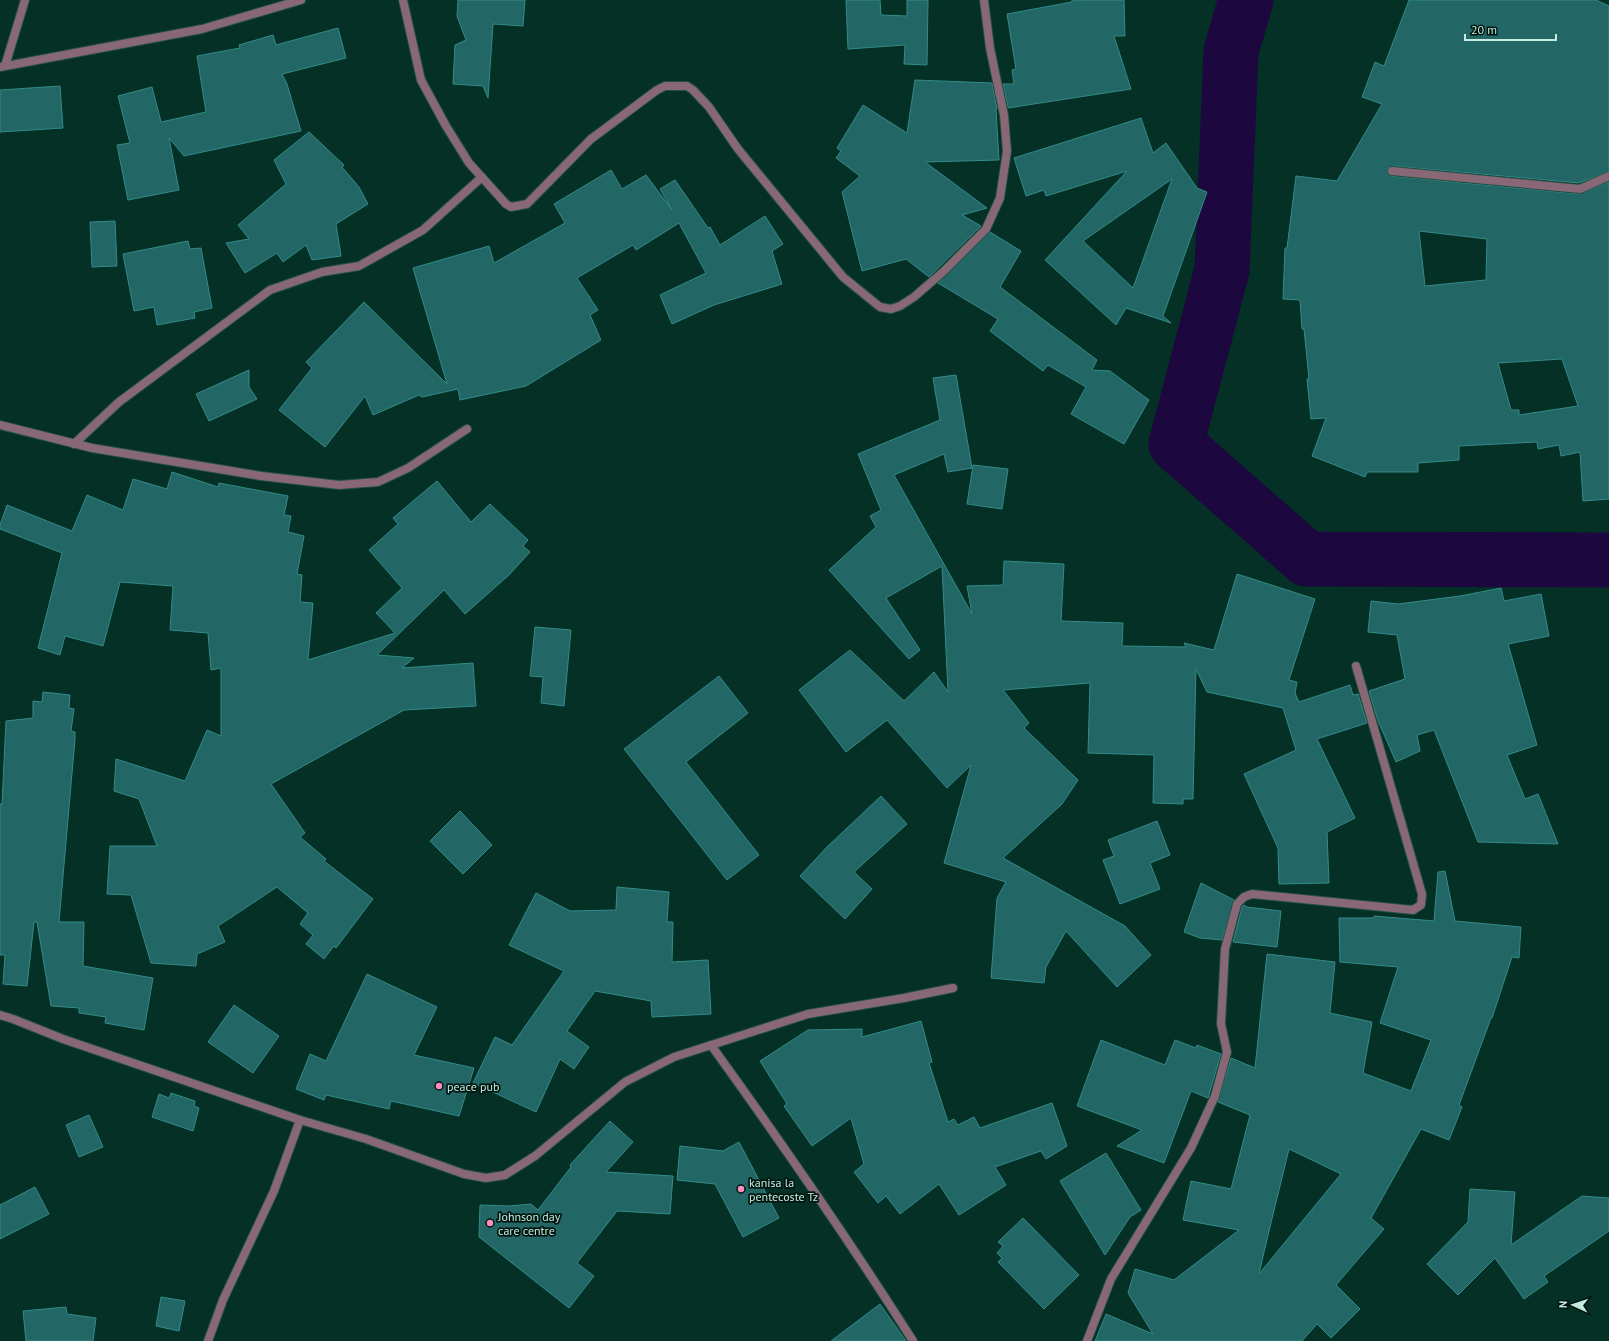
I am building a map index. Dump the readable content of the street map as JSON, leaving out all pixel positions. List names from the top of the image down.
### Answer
{
  "places": ["peace pub", "kanisa la pentecoste Tz", "Johnson day care centre"],
  "scale_bar": "20 m",
  "north": "left"
}
